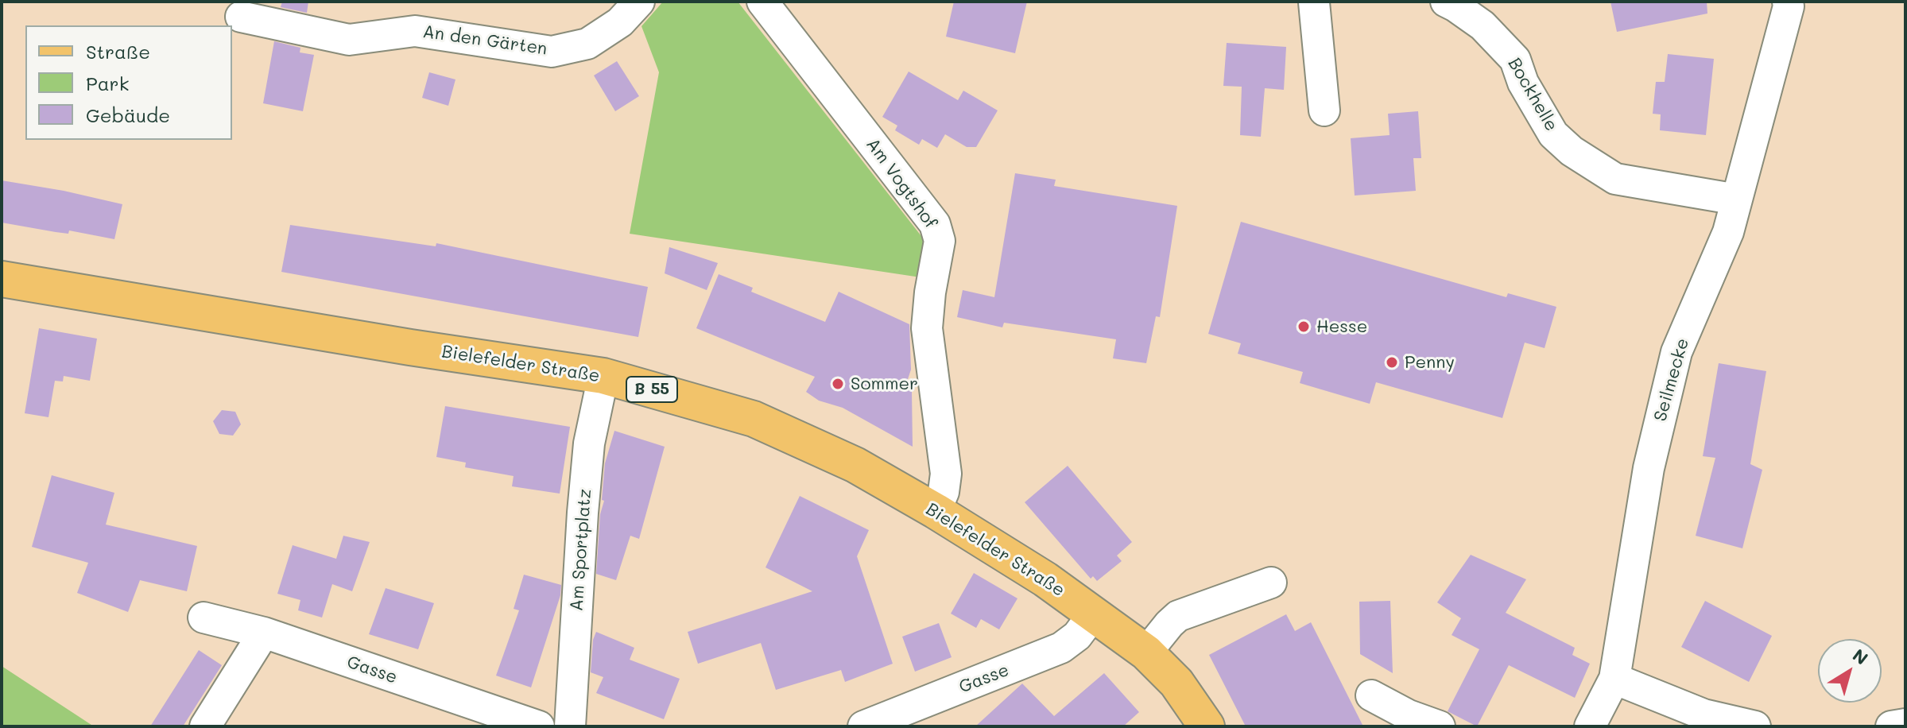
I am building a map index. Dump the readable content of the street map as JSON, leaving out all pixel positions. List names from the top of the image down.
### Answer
{
  "streets": {
    "main road": ["Bielefelder Straße", "B 55"],
    "street": [
      "An den Gärten",
      "Bockhelle",
      "Am Vogtshof",
      "Seilmecke",
      "Am Sportplatz",
      "Gasse"
    ]
  },
  "crossings": [
    ["Bockhelle", "Seilmecke"],
    ["Am Vogtshof", "Bielefelder Straße"],
    ["Bielefelder Straße", "Am Sportplatz"],
    ["Bielefelder Straße", "Gasse"]
  ],
  "places": ["Hesse", "Penny", "Sommer"],
  "legend": ["Straße", "Park", "Gebäude"],
  "north": "top right"
}
